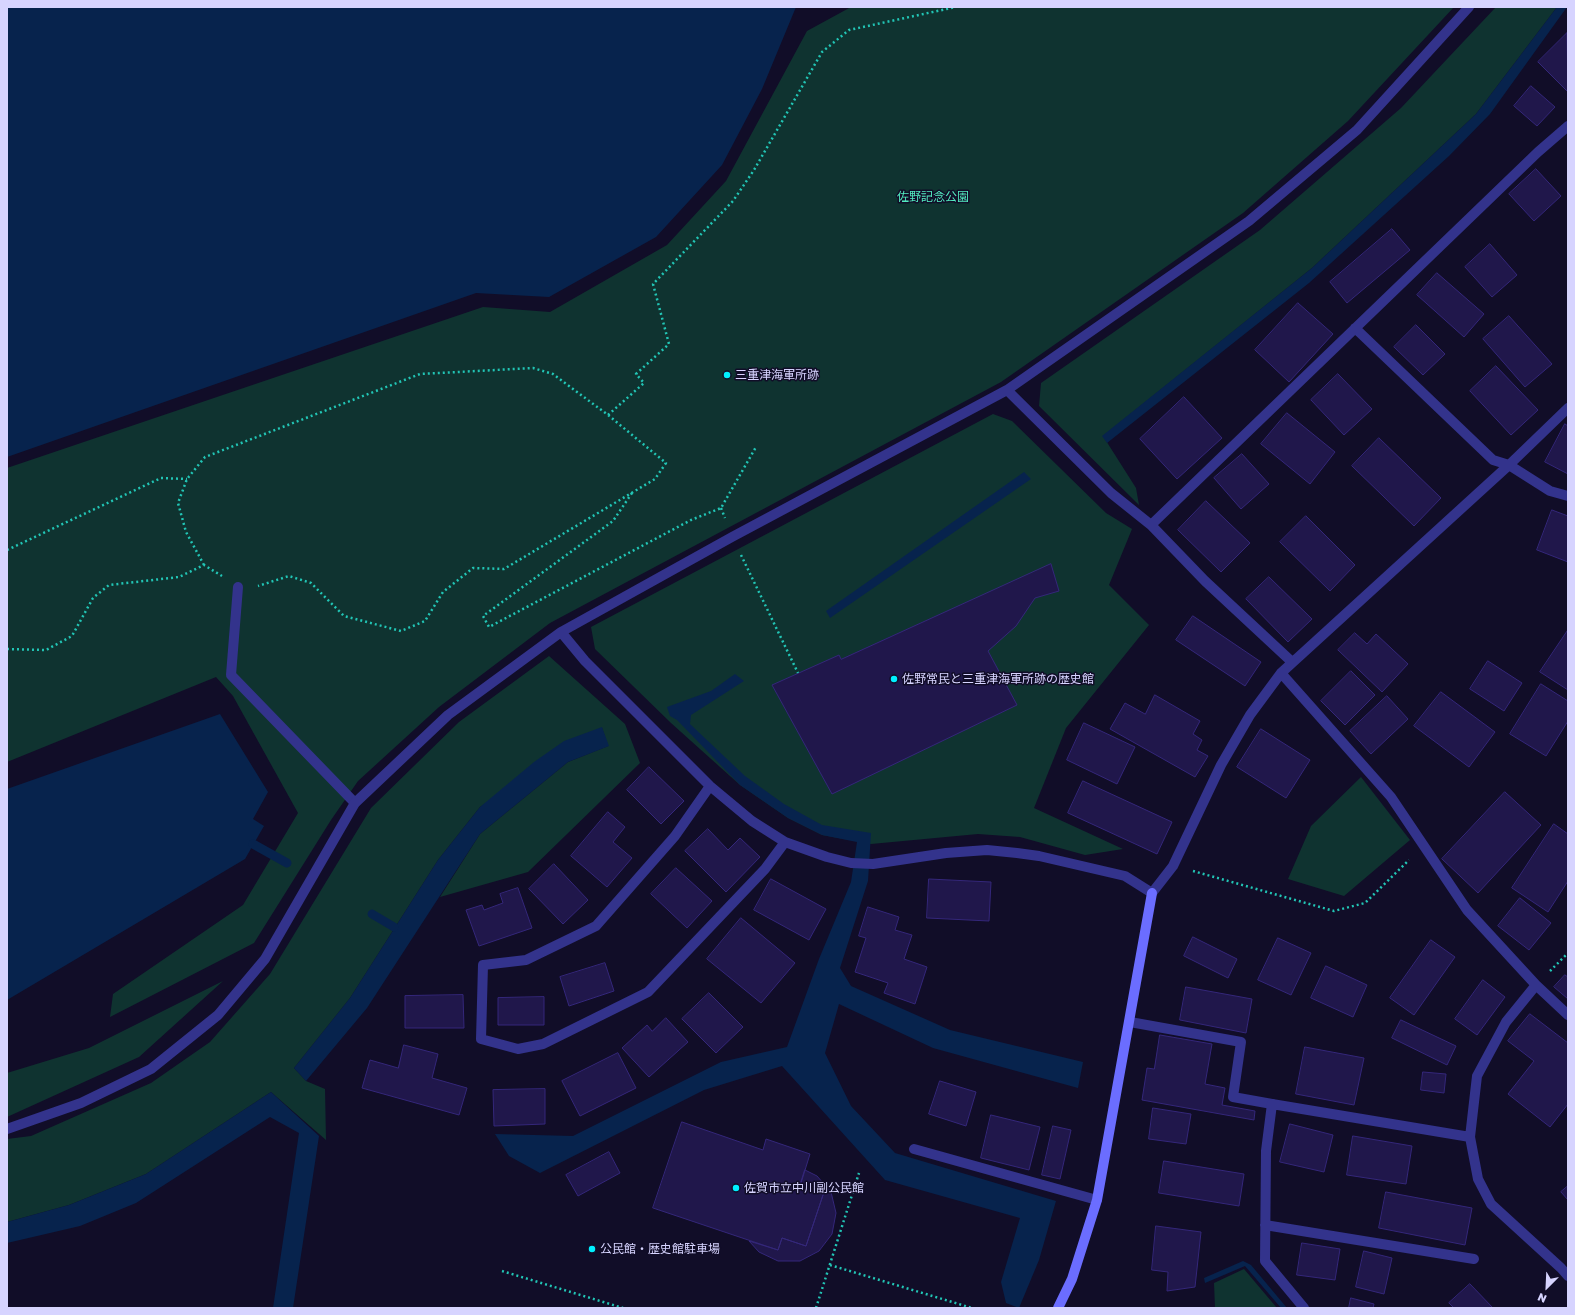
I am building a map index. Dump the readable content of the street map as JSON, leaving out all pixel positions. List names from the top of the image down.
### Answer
{
  "parks": ["佐野記念公園"],
  "places": [
    "三重津海軍所跡",
    "佐野常民と三重津海軍所跡の歴史館",
    "佐賀市立中川副公民館",
    "公民館・歴史館駐車場"
  ],
  "north": "bottom left"
}
